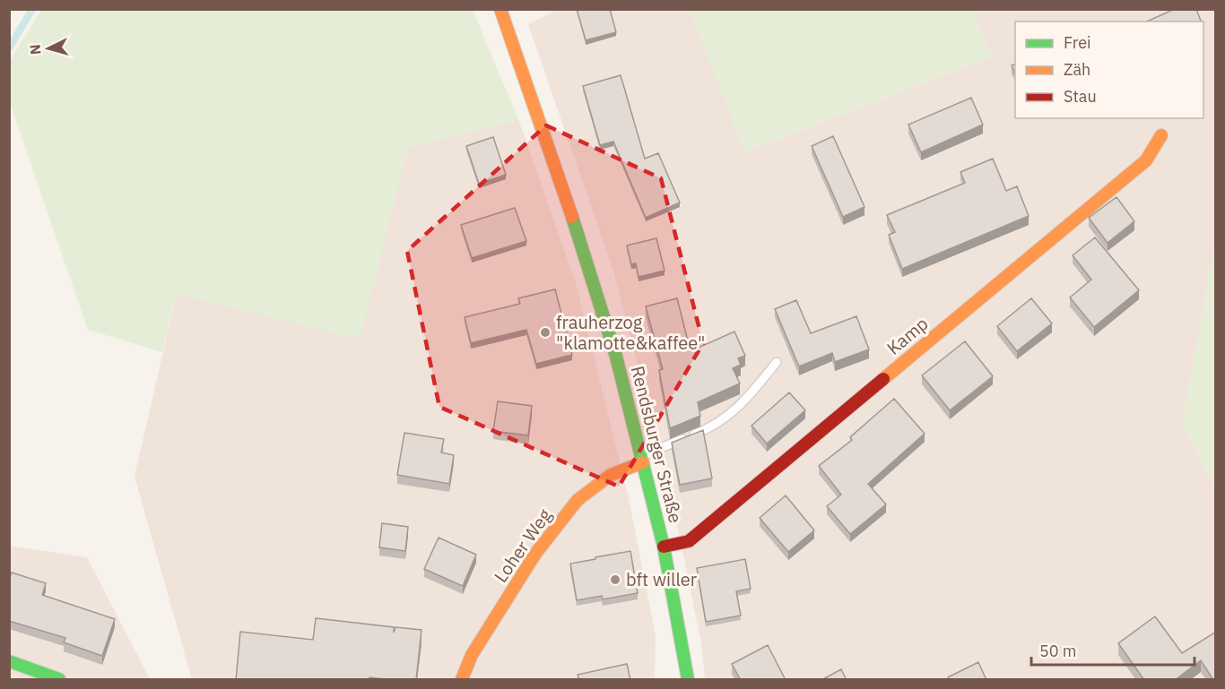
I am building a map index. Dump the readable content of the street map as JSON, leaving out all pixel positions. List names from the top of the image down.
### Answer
{
  "streets": {
    "street": ["Kamp", "Rendsburger Straße", "Loher Weg"]
  },
  "crossings": [
    ["Kamp", "Rendsburger Straße"],
    ["Rendsburger Straße", "Loher Weg"]
  ],
  "places": ["frauherzog \"klamotte&kaffee\"", "bft willer"],
  "legend": ["Frei", "Zäh", "Stau"],
  "scale_bar": "50 m",
  "north": "left"
}
